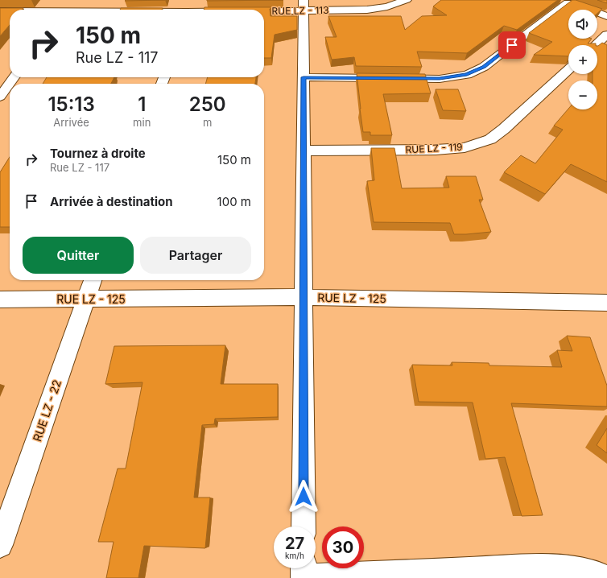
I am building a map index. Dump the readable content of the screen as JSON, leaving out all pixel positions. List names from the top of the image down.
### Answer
{
  "streets": {
    "street": [
      "RUE LZ - 113",
      "RUE LZ - 119",
      "RUE LZ - 125",
      "RUE LZ - 22"
    ]
  },
  "crossings": [
    ["RUE LZ - 125", "RUE LZ - 22"]
  ],
  "page": {
    "map_buttons": ["+", "−"],
    "turn": ["150 m", "Rue LZ - 117"],
    "eta": [
      "15:13",
      "Arrivée",
      "1",
      "min",
      "250",
      "m"
    ],
    "list": [
      {
        "name": "Tournez à droite",
        "note": "Rue LZ - 117",
        "value": "150 m"
      },
      {
        "name": "Arrivée à destination",
        "value": "100 m"
      }
    ],
    "buttons": ["Quitter", "Partager"],
    "speed": "27 km/h",
    "limit": "30"
  }
}
